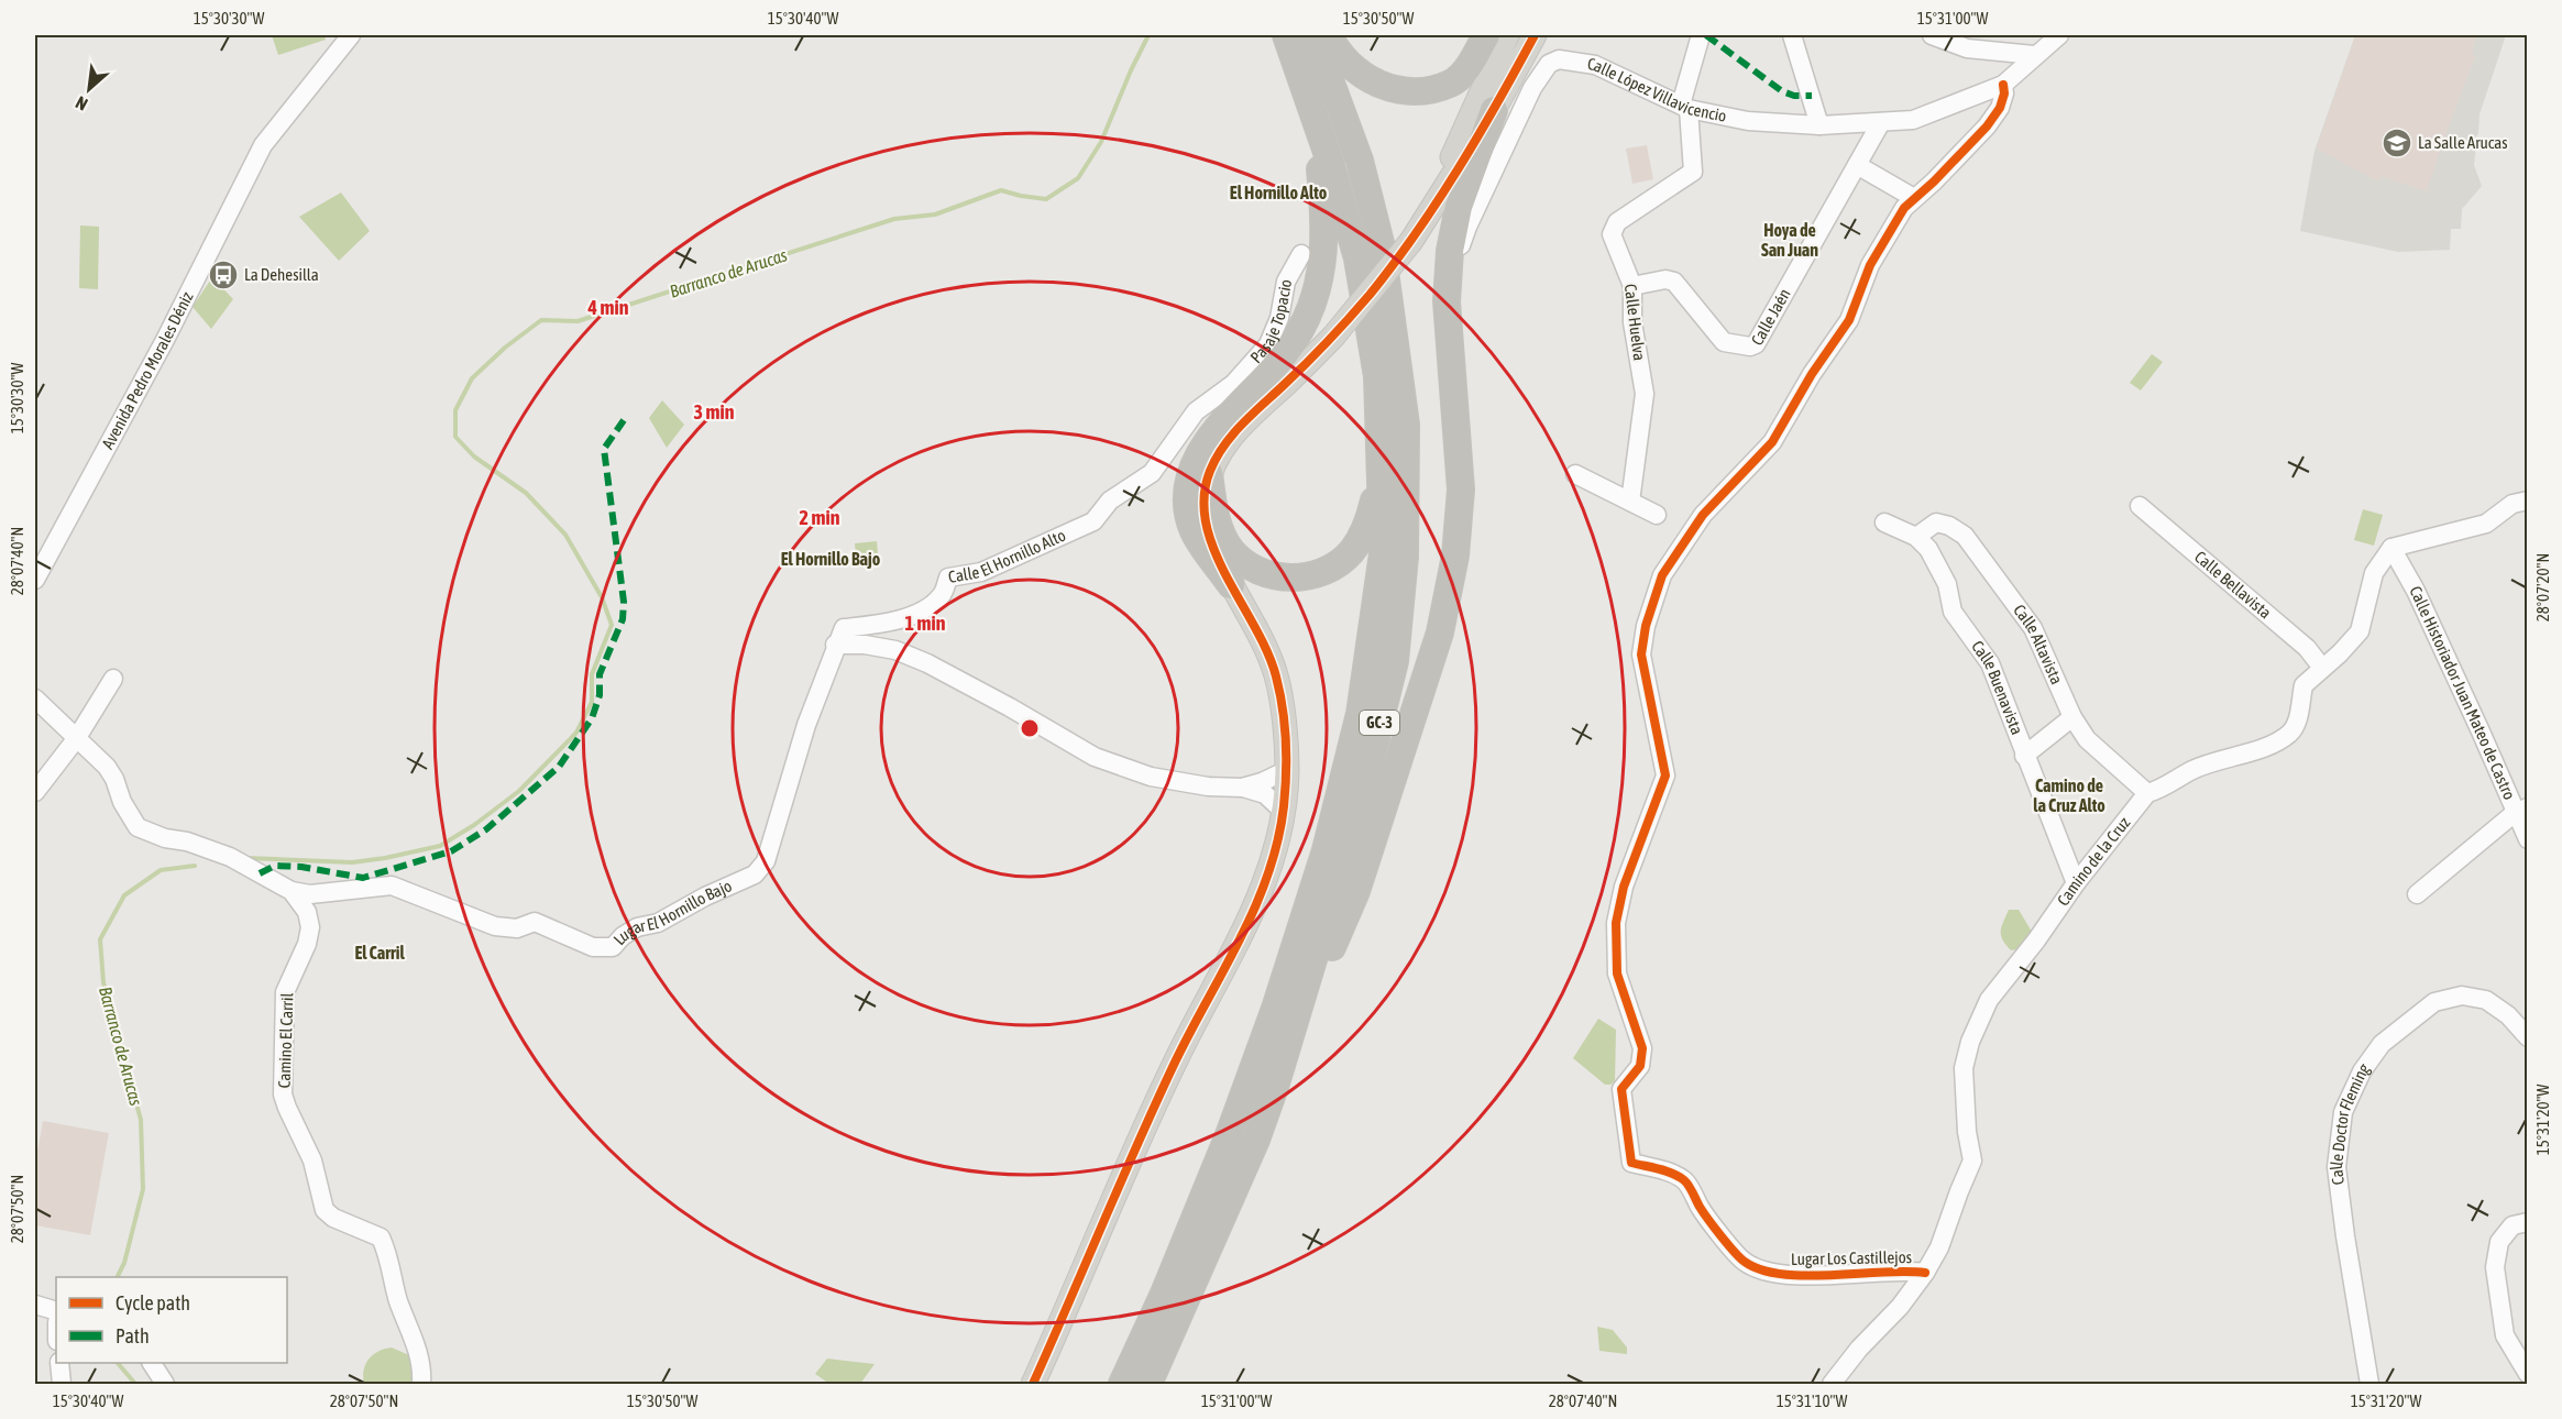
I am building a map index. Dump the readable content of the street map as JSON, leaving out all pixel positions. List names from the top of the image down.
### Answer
{
  "streets": {
    "highway": ["GC-3"],
    "street": [
      "Calle López Villavicencio",
      "Calle Jaén",
      "Pasaje Topacio",
      "Calle Huelva",
      "Avenida Pedro Morales Déniz",
      "Calle El Hornillo Alto",
      "Calle Bellavista",
      "Calle Altavista",
      "Calle Buenavista",
      "Calle Historiador Juan Mateo de Castro",
      "Camino de la Cruz",
      "Lugar El Hornillo Bajo",
      "Camino El Carril",
      "Calle Doctor Fleming",
      "Lugar Los Castillejos"
    ]
  },
  "crossings": [
    ["Calle López Villavicencio", "Calle Jaén"],
    ["Calle López Villavicencio", "Calle Huelva"],
    ["Calle Jaén", "Calle Huelva"],
    ["Pasaje Topacio", "Calle El Hornillo Alto"],
    ["Calle El Hornillo Alto", "Lugar El Hornillo Bajo"],
    ["Calle Bellavista", "Camino de la Cruz"],
    ["Calle Altavista", "Calle Buenavista"],
    ["Calle Altavista", "Camino de la Cruz"],
    ["Calle Buenavista", "Camino de la Cruz"],
    ["Calle Historiador Juan Mateo de Castro", "Camino de la Cruz"],
    ["Camino de la Cruz", "Lugar Los Castillejos"],
    ["Lugar El Hornillo Bajo", "Camino El Carril"]
  ],
  "districts": [
    "El Hornillo Alto",
    "Hoya de San Juan",
    "El Hornillo Bajo",
    "Camino de la Cruz Alto",
    "El Carril"
  ],
  "water": ["Barranco de Arucas"],
  "places": {
    "school or university": ["La Salle Arucas"],
    "bus stop": ["La Dehesilla"]
  },
  "legend": ["Cycle path", "Path"],
  "north": "bottom left",
  "coordinates": [
    "15°30'30\"W",
    "15°30'40\"W",
    "15°30'50\"W",
    "15°31'00\"W",
    "28°07'40\"N",
    "28°07'20\"N",
    "15°31'20\"W",
    "28°07'50\"N",
    "15°31'10\"W"
  ],
  "rings": [
    "4 min",
    "3 min",
    "2 min",
    "1 min"
  ]
}
